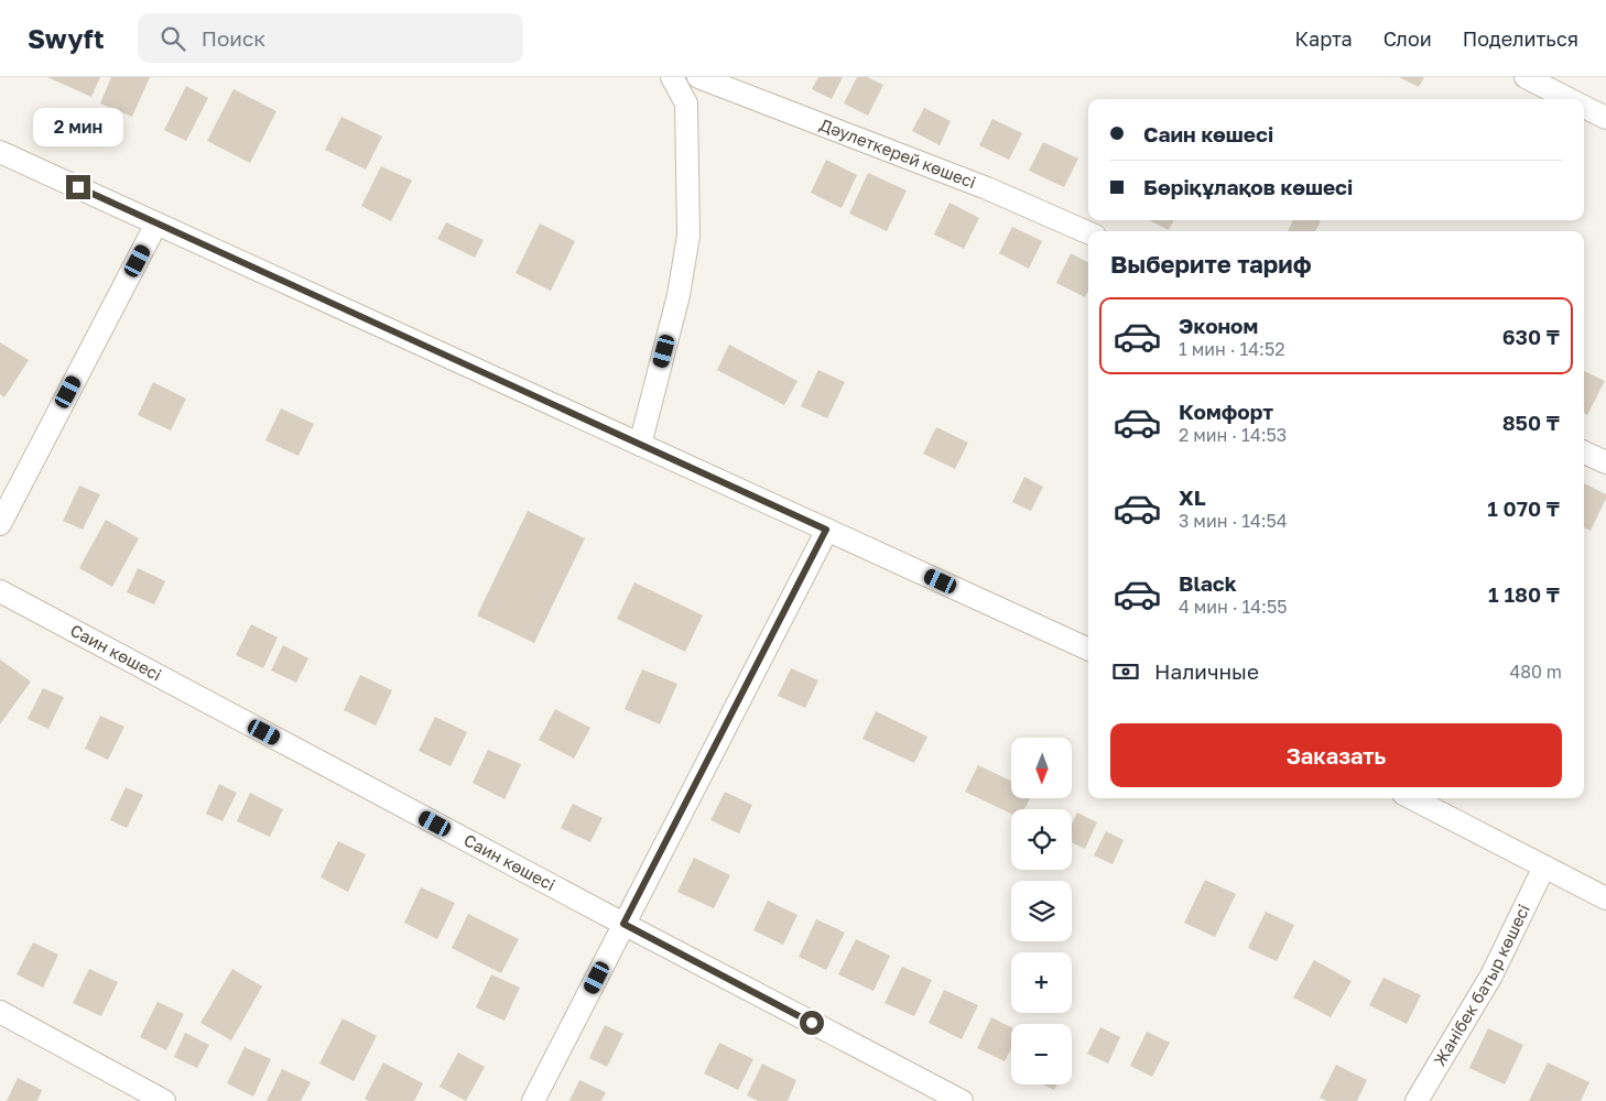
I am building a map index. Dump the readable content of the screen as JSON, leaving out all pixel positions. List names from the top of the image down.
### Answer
{
  "streets": {
    "street": ["Дәулеткерей көшесі", "Саин көшесі", "Жанібек батыр көшесі"]
  },
  "north": "bottom",
  "page": {
    "header": "Swyft",
    "search": "Поиск",
    "nav": ["Карта", "Слои", "Поделиться"],
    "banner": ["Саин көшесі", "Бөріқұлақов көшесі"],
    "bubble": "2 мин",
    "heading": "Выберите тариф",
    "list": [
      {
        "name": "Эконом",
        "note": "1 мин · 14:52",
        "value": "630 ₸"
      },
      {
        "name": "Комфорт",
        "note": "2 мин · 14:53",
        "value": "850 ₸"
      },
      {
        "name": "XL",
        "note": "3 мин · 14:54",
        "value": "1 070 ₸"
      },
      {
        "name": "Black",
        "note": "4 мин · 14:55",
        "value": "1 180 ₸"
      }
    ],
    "pay": ["Наличные", "480 m"],
    "buttons": "Заказать",
    "map_buttons": ["+", "−"]
  }
}
